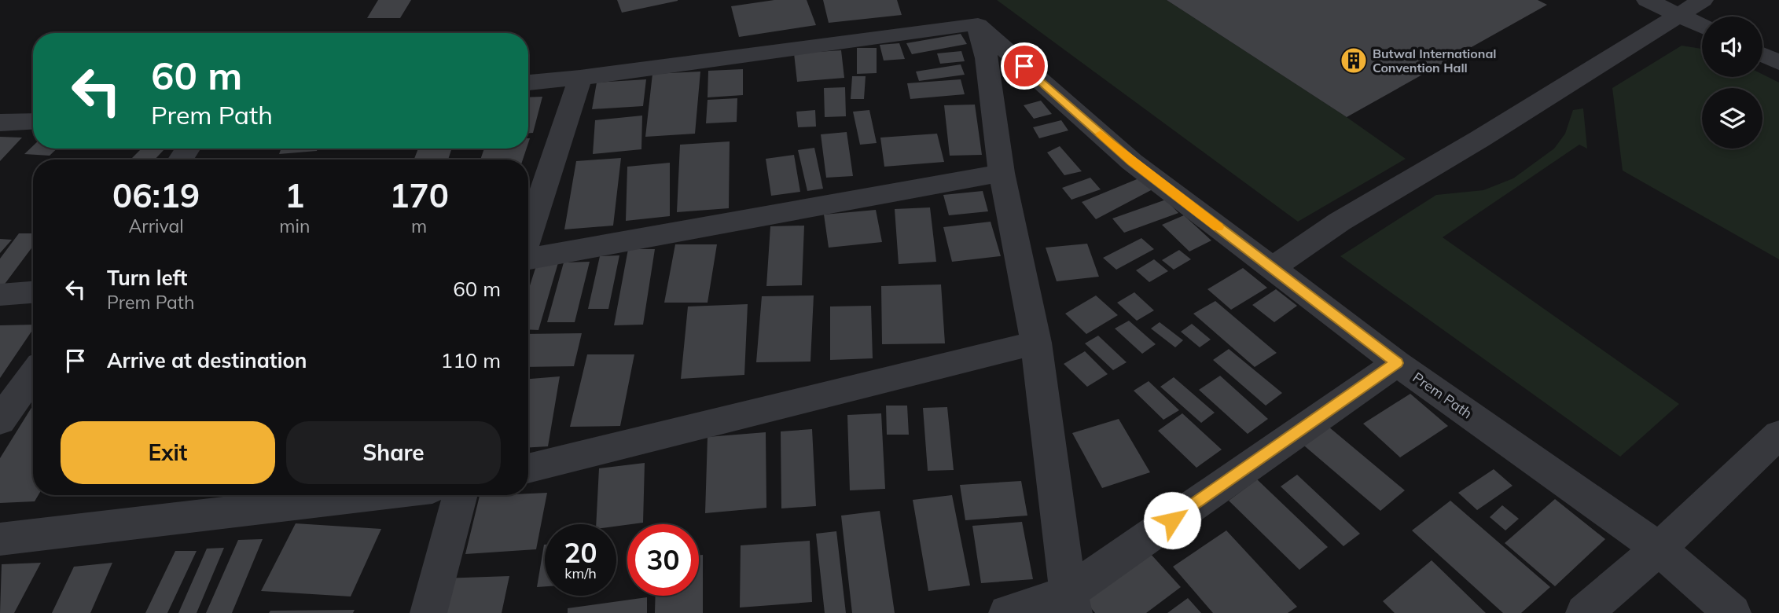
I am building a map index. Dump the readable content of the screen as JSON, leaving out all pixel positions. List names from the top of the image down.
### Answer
{
  "streets": {
    "street": ["Prem Path"]
  },
  "places": {
    "building": ["Butwal International Convention Hall"]
  },
  "page": {
    "turn": ["60 m", "Prem Path"],
    "eta": [
      "06:19",
      "Arrival",
      "1",
      "min",
      "170",
      "m"
    ],
    "list": [
      {
        "name": "Turn left",
        "note": "Prem Path",
        "value": "60 m"
      },
      {
        "name": "Arrive at destination",
        "value": "110 m"
      }
    ],
    "buttons": ["Exit", "Share"],
    "speed": "20 km/h",
    "limit": "30"
  }
}
